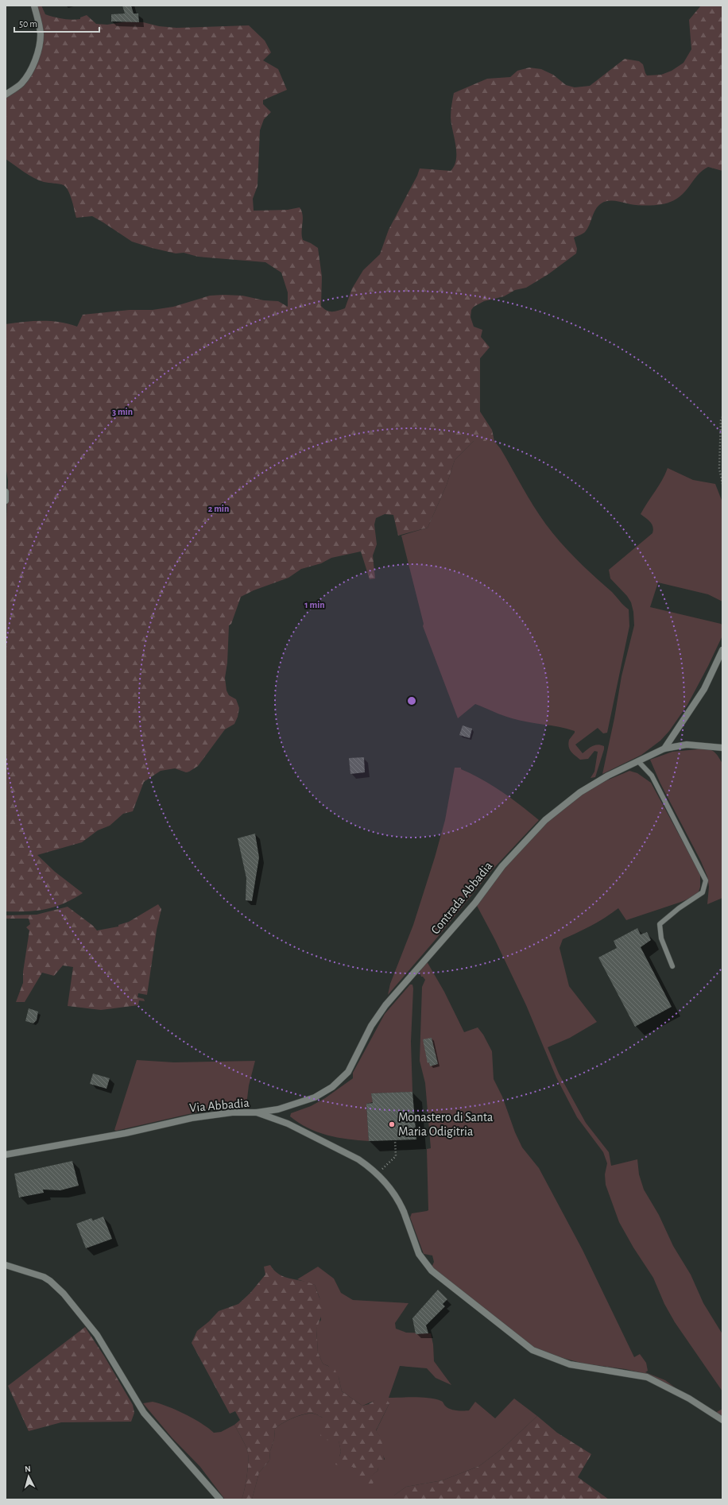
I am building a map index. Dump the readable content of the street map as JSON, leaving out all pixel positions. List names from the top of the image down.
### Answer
{
  "streets": {
    "street": ["Contrada Abbadia", "Via Abbadia"]
  },
  "crossings": [
    ["Contrada Abbadia", "Via Abbadia"]
  ],
  "places": ["Monastero di Santa Maria Odigitria"],
  "scale_bar": "50 m",
  "north": "top",
  "rings": ["3 min", "2 min", "1 min"]
}
